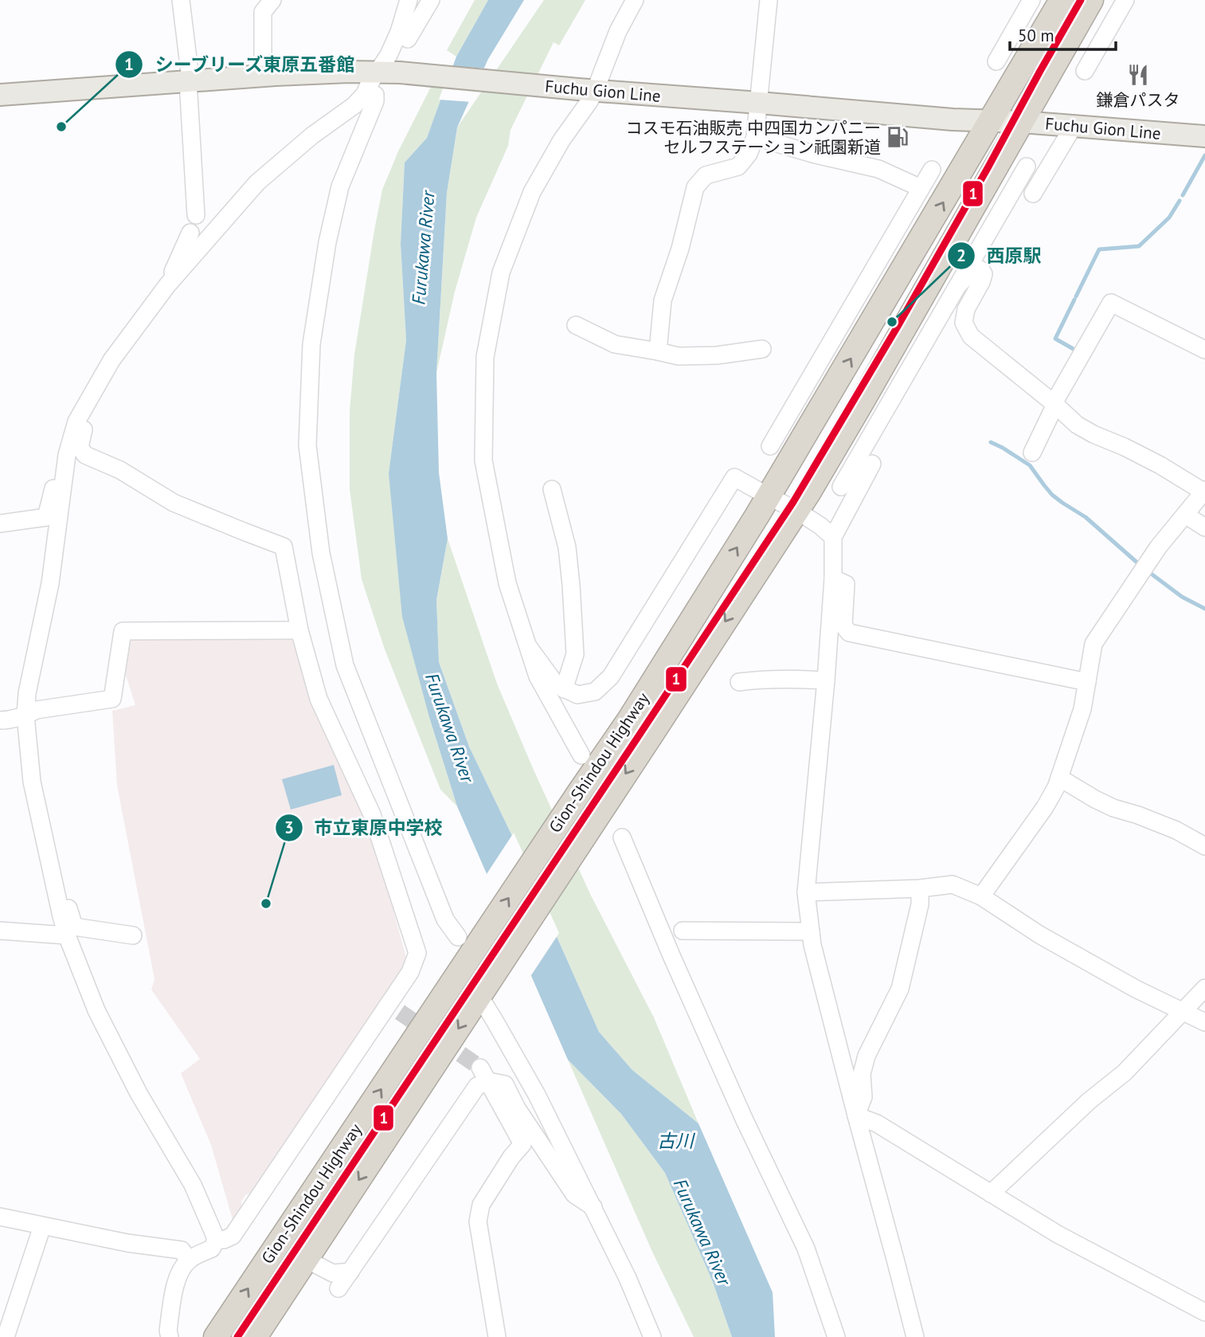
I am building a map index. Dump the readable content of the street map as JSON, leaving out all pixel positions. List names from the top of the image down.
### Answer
{
  "streets": {
    "highway": ["Gion-Shindou Highway"],
    "main road": ["Fuchu Gion Line"]
  },
  "crossings": [
    ["Fuchu Gion Line", "Gion-Shindou Highway"]
  ],
  "water": ["Furukawa River", "古川"],
  "places": {
    "restaurant": ["鎌倉パスタ"],
    "other": ["シーブリーズ東原五番館", "西原駅", "市立東原中学校"],
    "fuel station": ["コスモ石油販売 中四国カンパニー セルフステーション祇園新道"]
  },
  "lines": ["transit line 1"],
  "scale_bar": "50 m"
}
